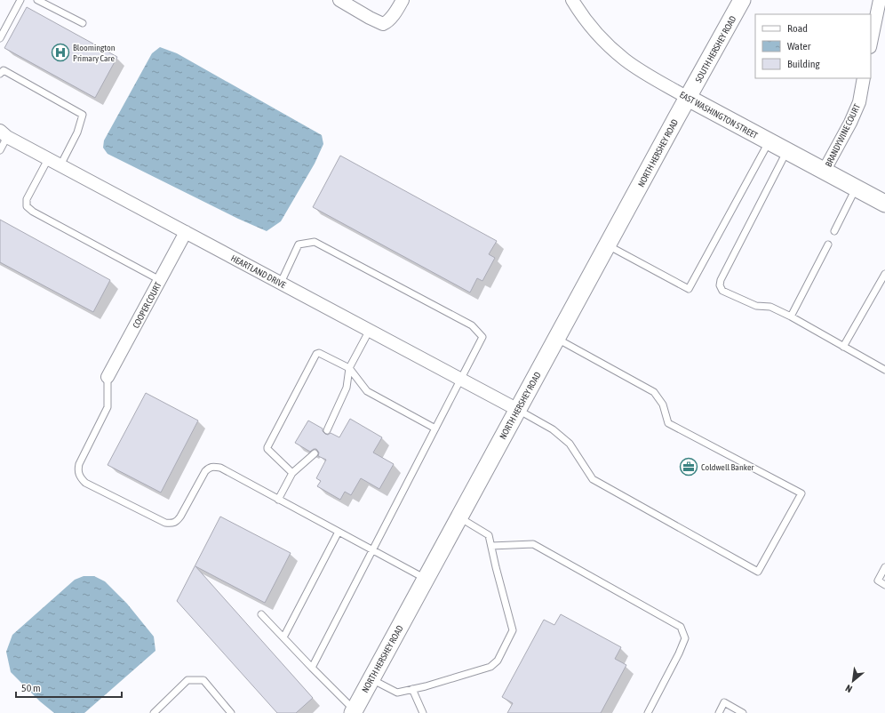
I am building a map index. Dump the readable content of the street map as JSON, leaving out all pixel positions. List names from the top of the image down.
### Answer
{
  "streets": {
    "main road": ["SOUTH HERSHEY ROAD", "EAST WASHINGTON STREET", "NORTH HERSHEY ROAD"],
    "street": ["BRANDYWINE COURT", "HEARTLAND DRIVE", "COOPER COURT"]
  },
  "crossings": [
    ["SOUTH HERSHEY ROAD", "EAST WASHINGTON STREET"],
    ["SOUTH HERSHEY ROAD", "NORTH HERSHEY ROAD"],
    ["EAST WASHINGTON STREET", "BRANDYWINE COURT"],
    ["EAST WASHINGTON STREET", "NORTH HERSHEY ROAD"],
    ["NORTH HERSHEY ROAD", "HEARTLAND DRIVE"],
    ["HEARTLAND DRIVE", "COOPER COURT"]
  ],
  "places": {
    "hospital": ["Bloomington Primary Care"],
    "office": ["Coldwell Banker"]
  },
  "legend": ["Road", "Water", "Building"],
  "scale_bar": "50 m",
  "north": "bottom left"
}
